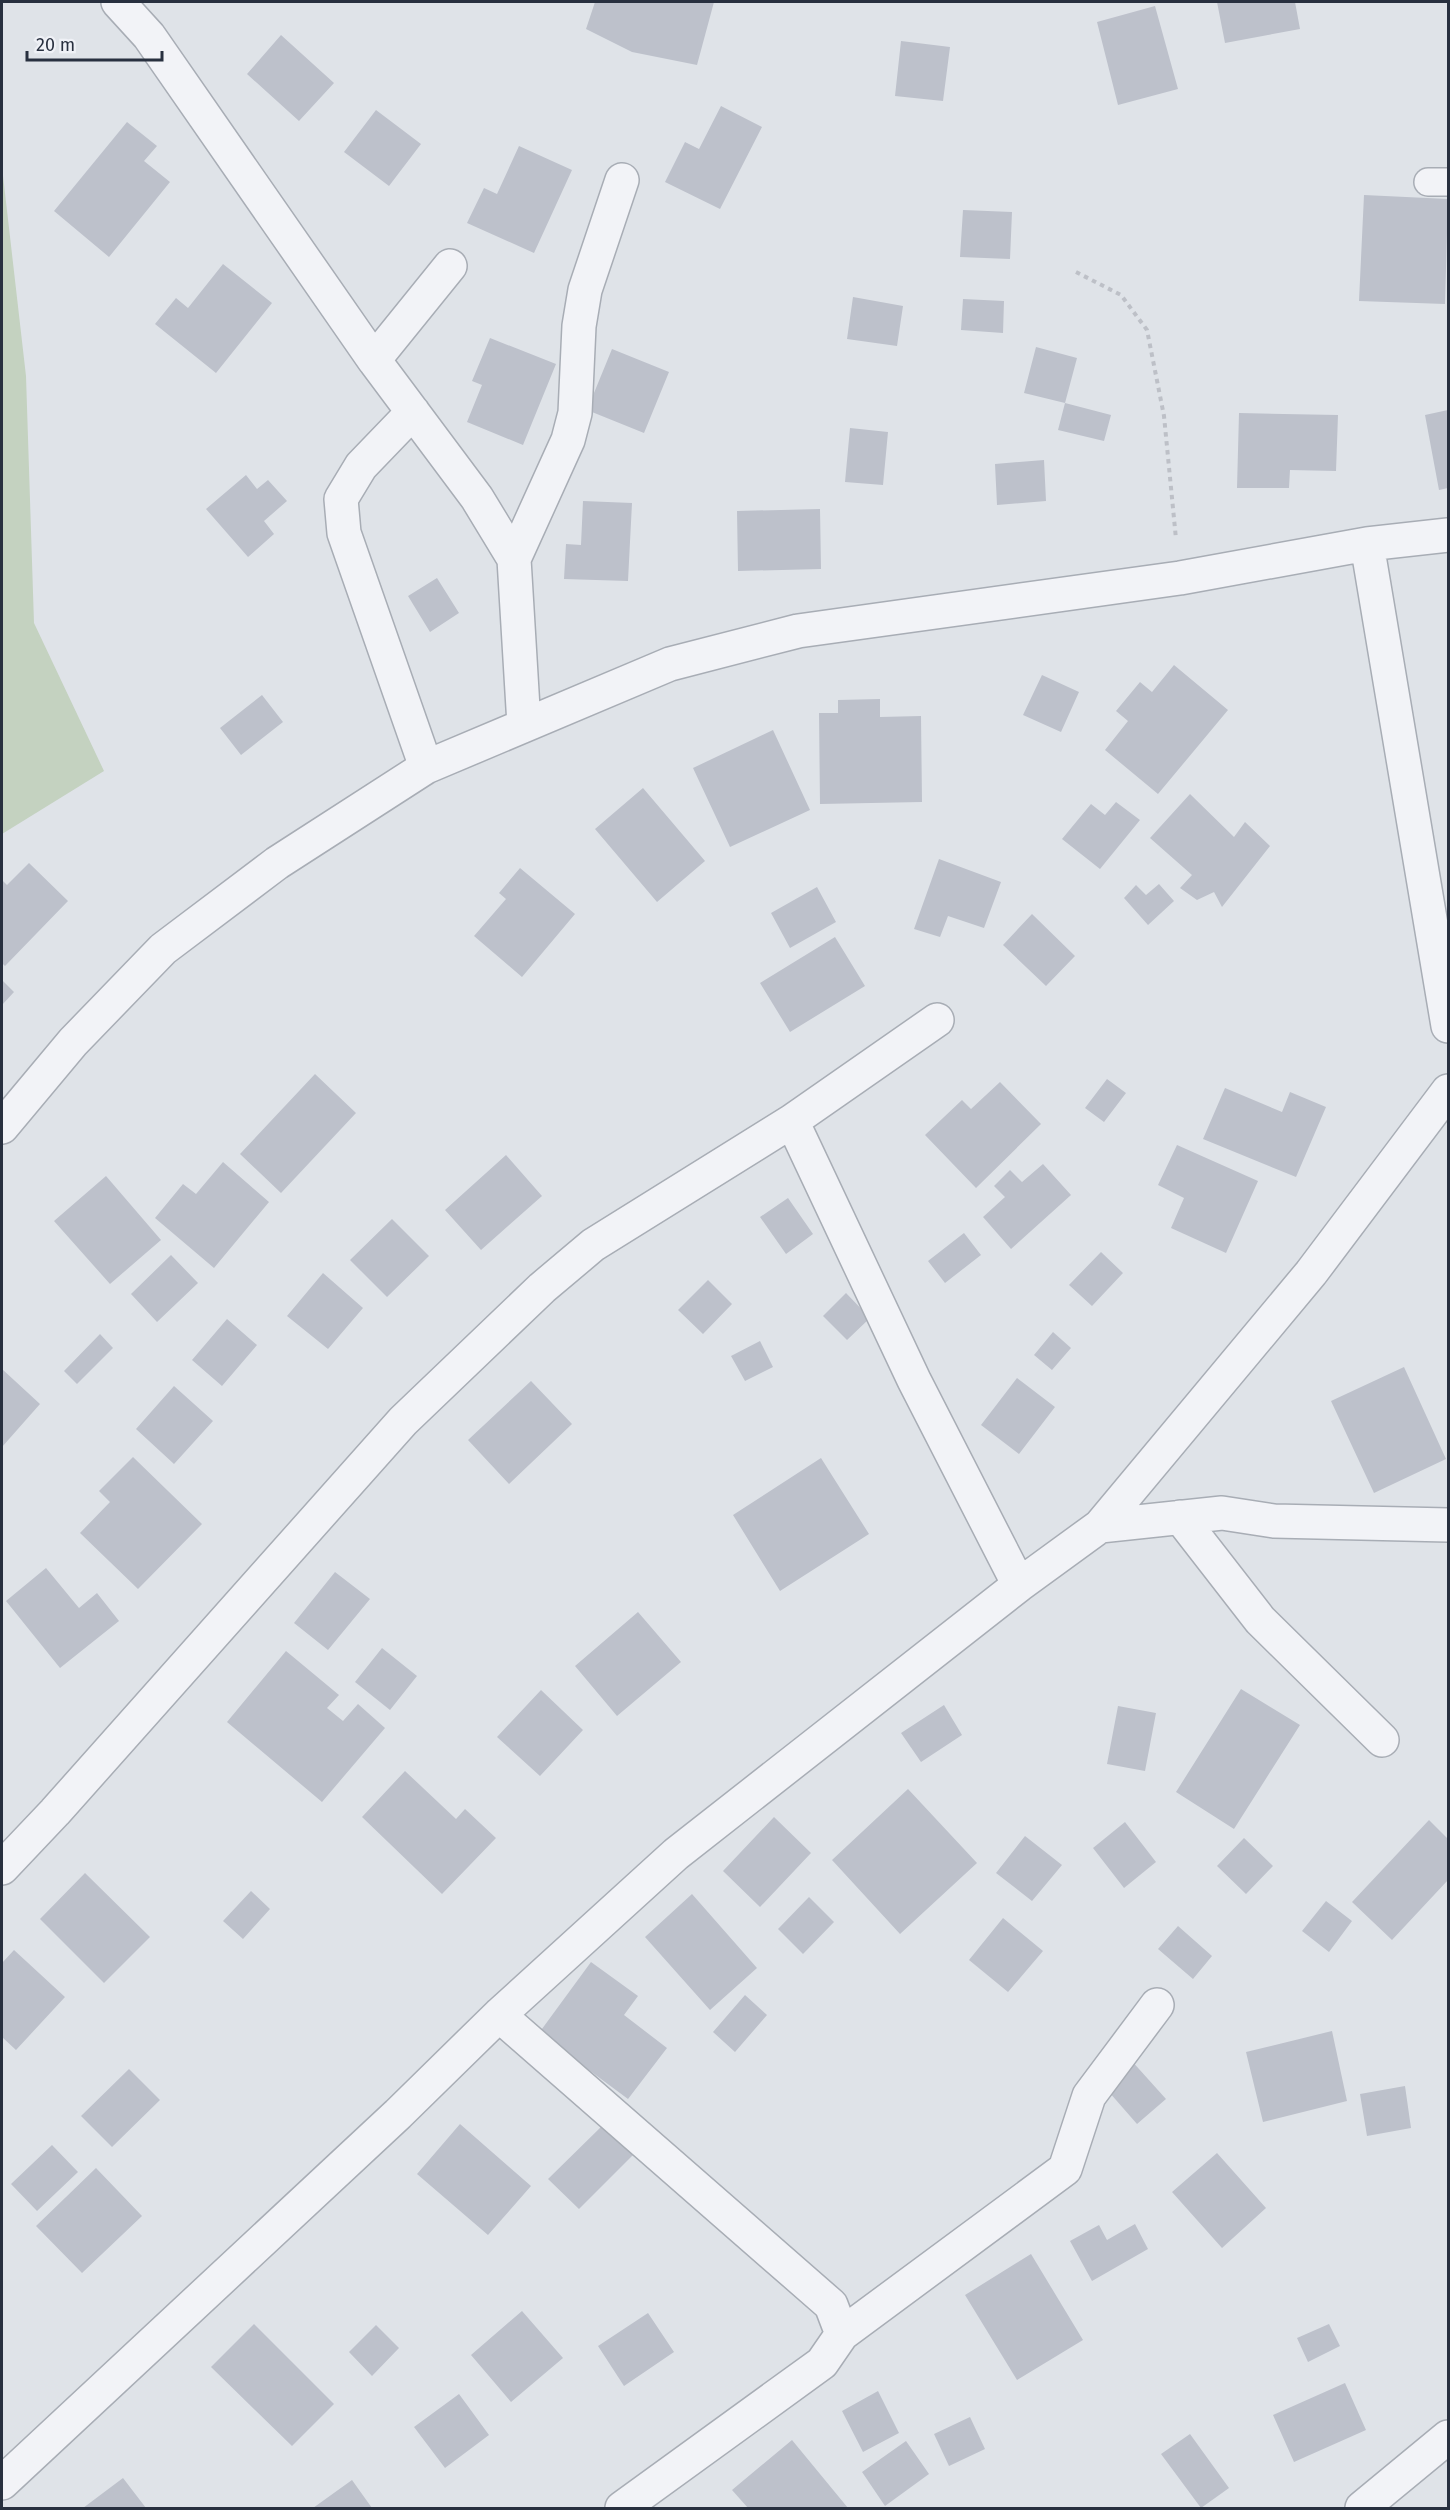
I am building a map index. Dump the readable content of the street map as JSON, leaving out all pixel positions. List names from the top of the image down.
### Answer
{
  "scale_bar": "20 m"
}
